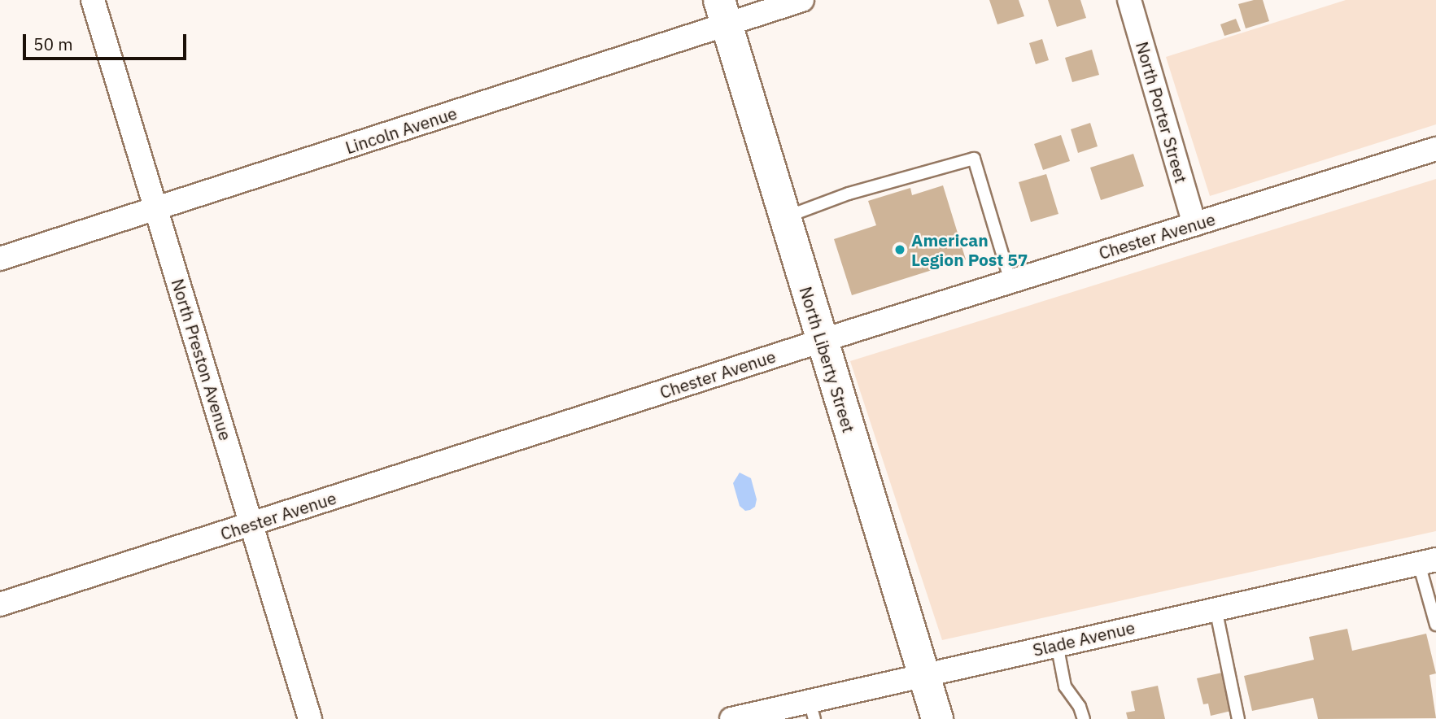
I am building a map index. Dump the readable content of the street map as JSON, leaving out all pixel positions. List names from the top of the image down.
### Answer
{
  "streets": {
    "main road": ["North Liberty Street"],
    "street": [
      "North Porter Street",
      "Lincoln Avenue",
      "Chester Avenue",
      "North Preston Avenue",
      "Slade Avenue"
    ]
  },
  "crossings": [
    ["North Porter Street", "Chester Avenue"],
    ["Lincoln Avenue", "North Preston Avenue"],
    ["Lincoln Avenue", "North Liberty Street"],
    ["Chester Avenue", "North Preston Avenue"],
    ["Chester Avenue", "North Liberty Street"],
    ["North Liberty Street", "Slade Avenue"]
  ],
  "places": ["American Legion Post 57"],
  "scale_bar": "50 m"
}
